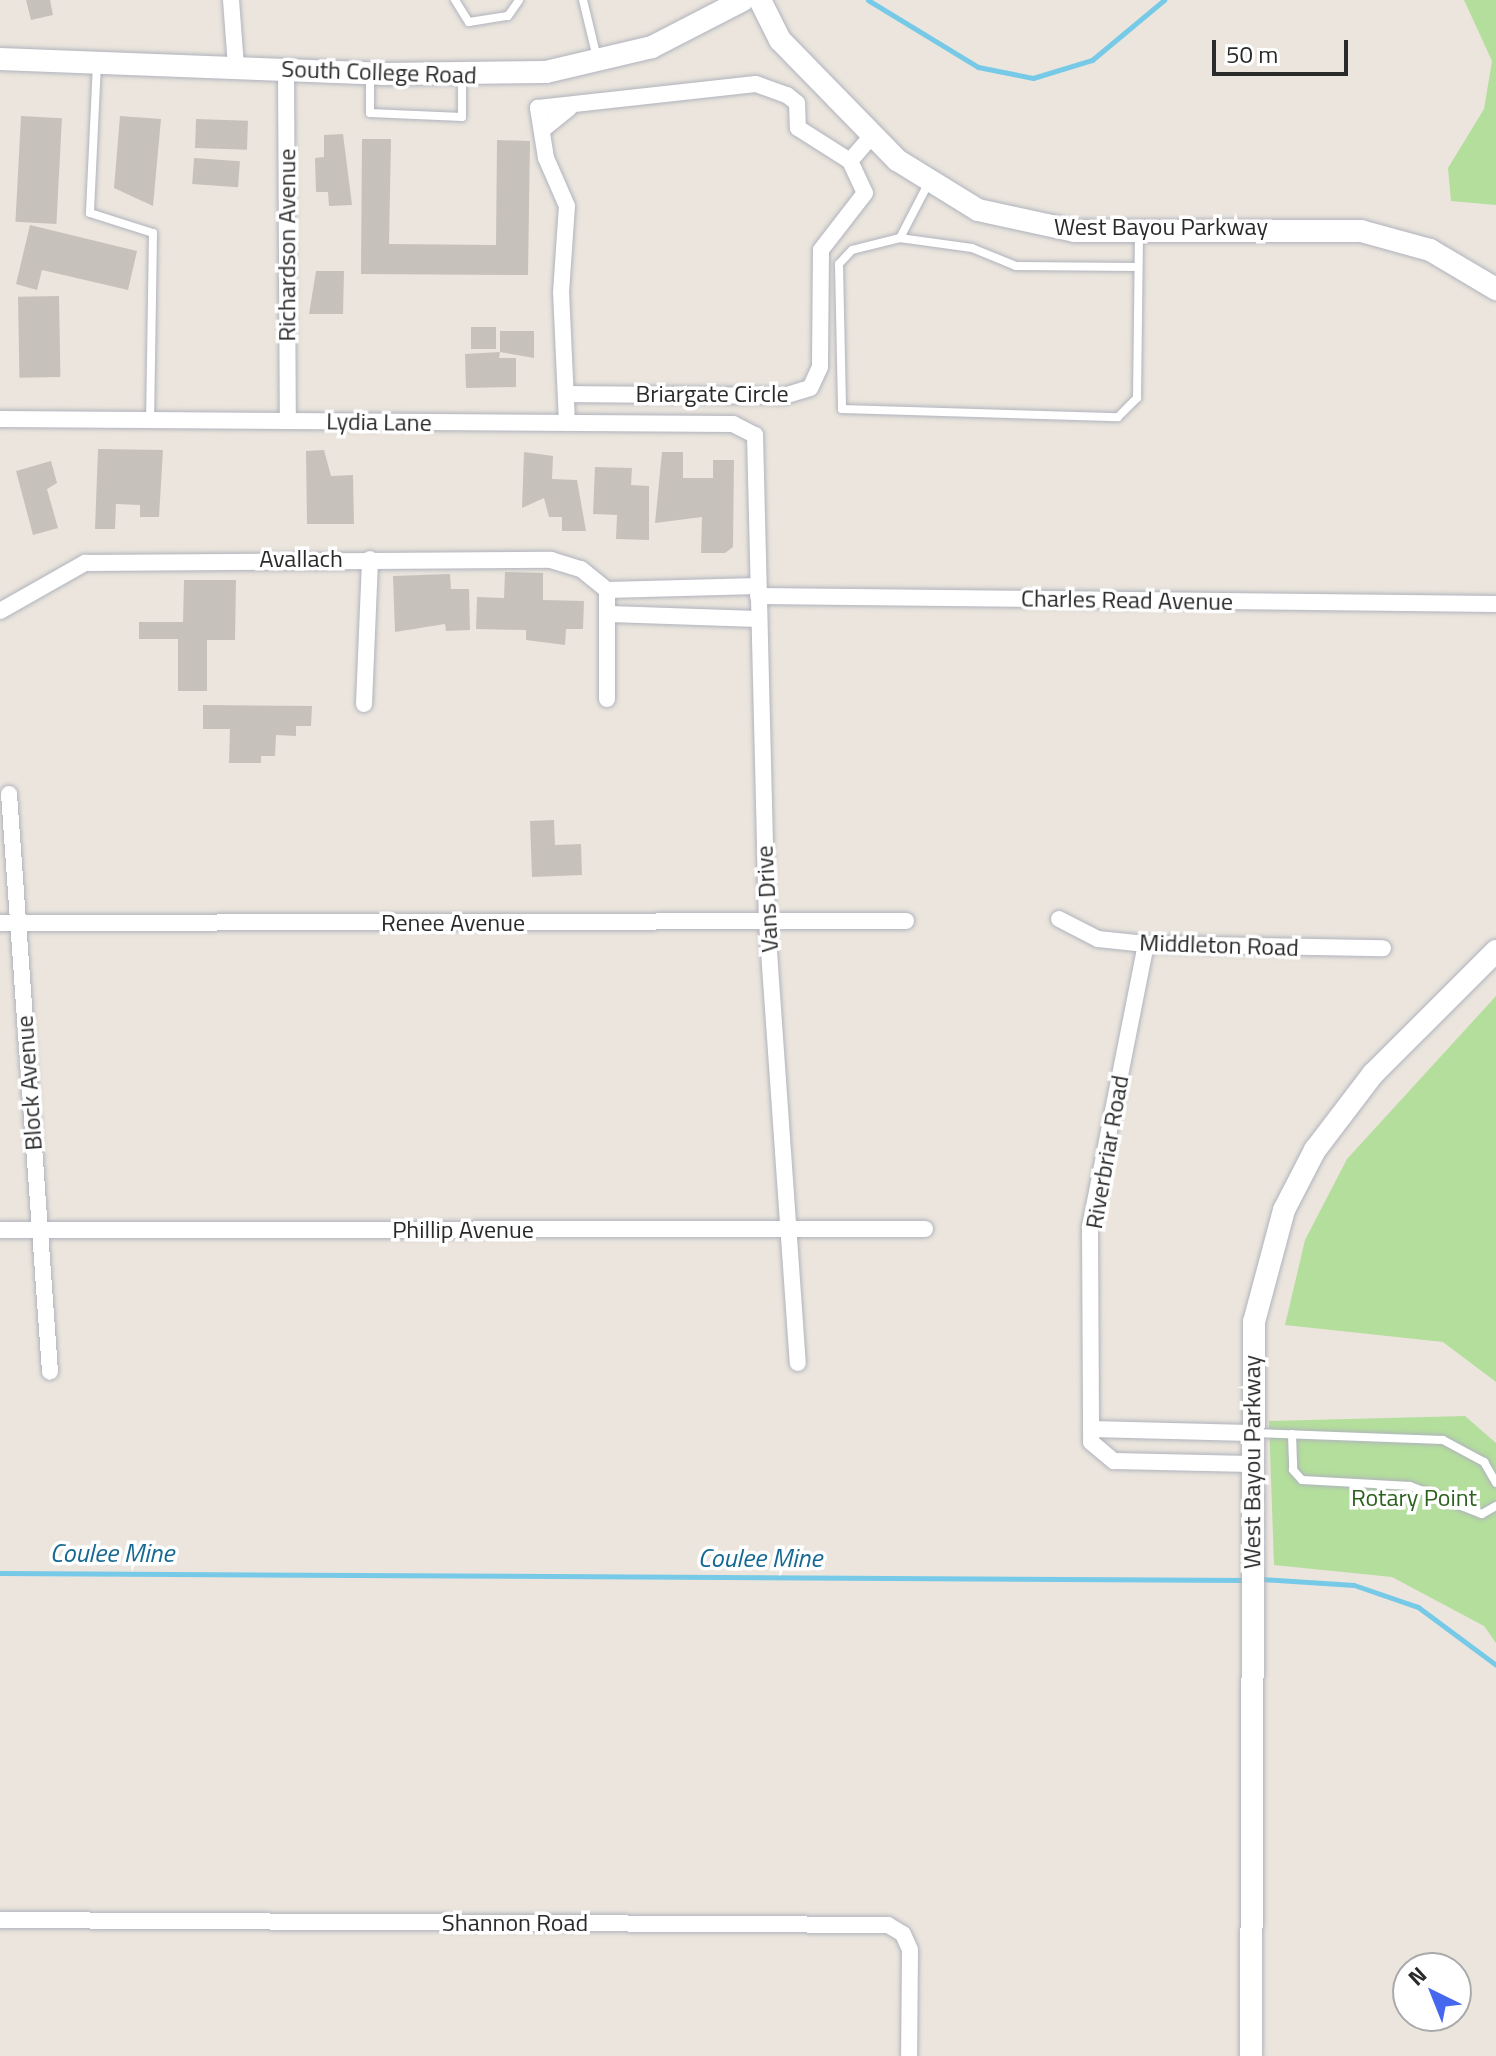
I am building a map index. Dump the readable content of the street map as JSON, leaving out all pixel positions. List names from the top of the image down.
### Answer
{
  "streets": {
    "street": [
      "South College Road",
      "West Bayou Parkway",
      "Richardson Avenue",
      "Briargate Circle",
      "Lydia Lane",
      "Avallach",
      "Charles Read Avenue",
      "Vans Drive",
      "Renee Avenue",
      "Middleton Road",
      "Block Avenue",
      "Riverbriar Road",
      "Phillip Avenue",
      "Shannon Road"
    ]
  },
  "crossings": [
    ["South College Road", "Richardson Avenue"],
    ["West Bayou Parkway", "Riverbriar Road"],
    ["Richardson Avenue", "Lydia Lane"],
    ["Lydia Lane", "Vans Drive"],
    ["Charles Read Avenue", "Vans Drive"],
    ["Vans Drive", "Renee Avenue"],
    ["Vans Drive", "Phillip Avenue"],
    ["Renee Avenue", "Block Avenue"],
    ["Middleton Road", "Riverbriar Road"],
    ["Block Avenue", "Phillip Avenue"]
  ],
  "water": ["Coulee Mine"],
  "parks": ["Rotary Point"],
  "scale_bar": "50 m",
  "north": "top left"
}
